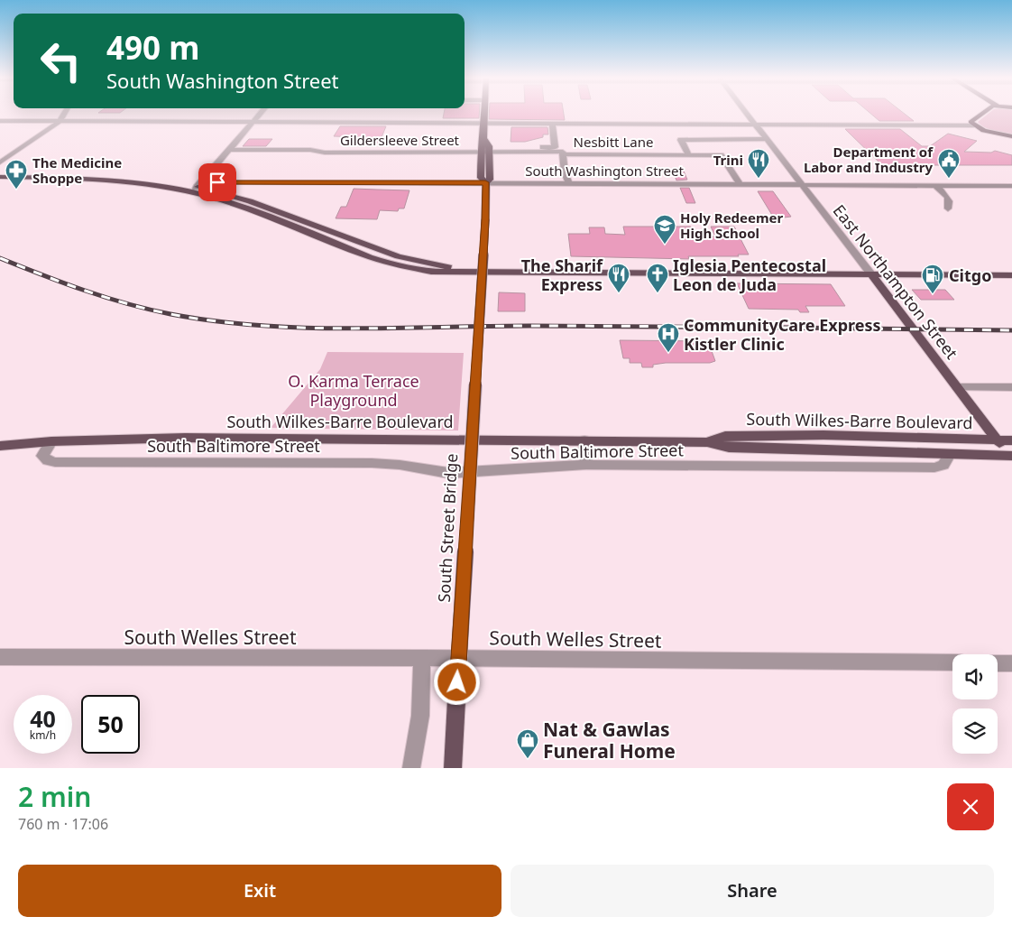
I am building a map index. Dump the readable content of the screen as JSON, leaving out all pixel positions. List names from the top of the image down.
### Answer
{
  "streets": {
    "main road": ["East Northampton Street", "South Wilkes-Barre Boulevard", "South Street Bridge"],
    "street": [
      "Gildersleeve Street",
      "Nesbitt Lane",
      "South Washington Street",
      "South Baltimore Street",
      "South Welles Street"
    ]
  },
  "crossings": [
    ["Gildersleeve Street", "Nesbitt Lane"],
    ["Gildersleeve Street", "South Street Bridge"],
    ["Nesbitt Lane", "South Washington Street"],
    ["Nesbitt Lane", "South Street Bridge"],
    ["South Washington Street", "East Northampton Street"],
    ["South Washington Street", "South Street Bridge"],
    ["East Northampton Street", "South Wilkes-Barre Boulevard"],
    ["South Wilkes-Barre Boulevard", "South Baltimore Street"]
  ],
  "parks": ["O. Karma Terrace Playground"],
  "places": {
    "restaurant": ["Trini", "The Sharif Express"],
    "public building": ["Department of Labor and Industry"],
    "pharmacy": ["The Medicine Shoppe"],
    "school or university": ["Holy Redeemer High School"],
    "church": ["Iglesia Pentecostal Leon de Juda"],
    "fuel station": ["Citgo"],
    "hospital": ["CommunityCare Express Kistler Clinic"],
    "shop": ["Nat & Gawlas Funeral Home"]
  },
  "page": {
    "turn": ["490 m", "South Washington Street"],
    "speed": "40 km/h",
    "limit": "50",
    "heading": ["2 min", "760 m · 17:06"],
    "buttons": ["Exit", "Share"]
  }
}
